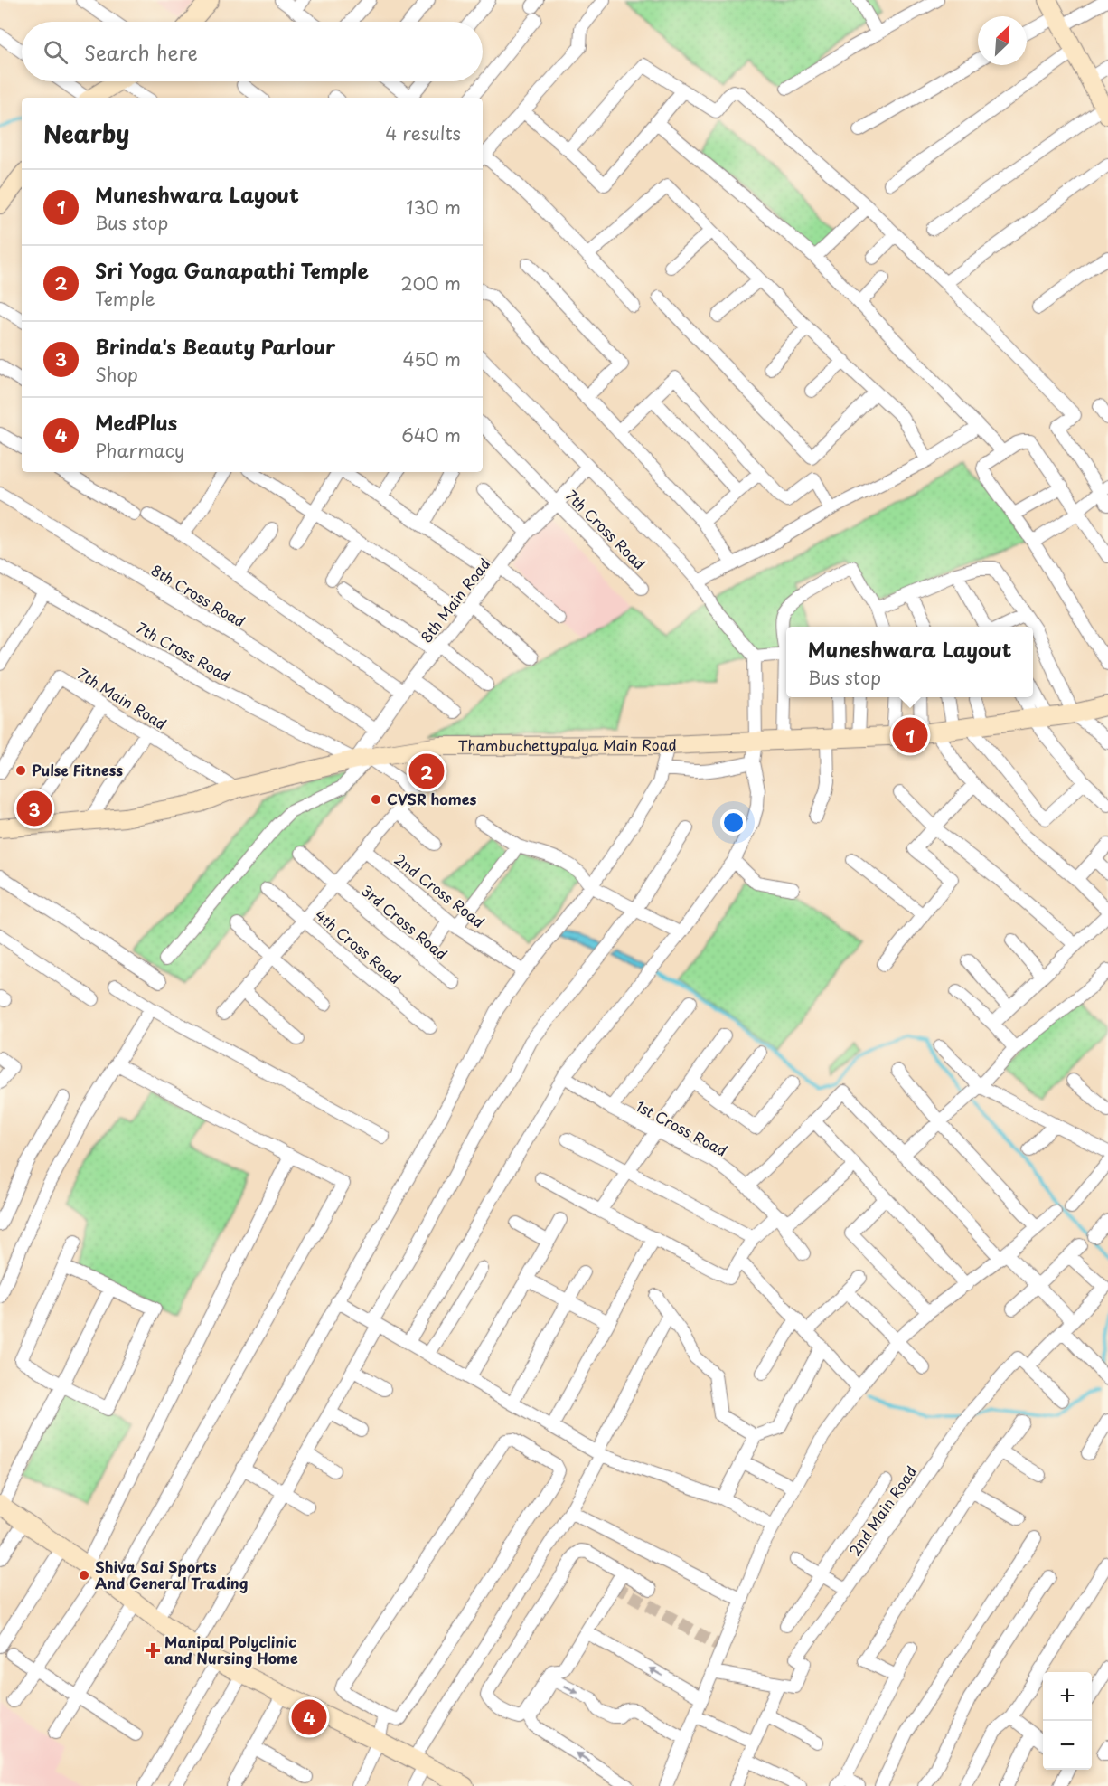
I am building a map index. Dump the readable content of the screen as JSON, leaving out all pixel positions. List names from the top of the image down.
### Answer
{
  "streets": {
    "main road": ["Thambuchettypalya Main Road"],
    "street": [
      "7th Cross Road",
      "8th Cross Road",
      "8th Main Road",
      "7th Main Road",
      "2nd Cross Road",
      "3rd Cross Road",
      "4th Cross Road",
      "1st Cross Road",
      "2nd Main Road"
    ]
  },
  "crossings": [
    ["7th Cross Road", "8th Main Road"],
    ["7th Cross Road", "Thambuchettypalya Main Road"],
    ["8th Cross Road", "8th Main Road"],
    ["8th Main Road", "Thambuchettypalya Main Road"],
    ["7th Main Road", "Thambuchettypalya Main Road"]
  ],
  "places": {
    "other": ["Pulse Fitness", "CVSR homes", "Shiva Sai Sports And General Trading"],
    "health": ["Manipal Polyclinic and Nursing Home"]
  },
  "north": "top right",
  "page": {
    "search": "Search here",
    "heading": ["Nearby", "4 results"],
    "list": [
      {
        "mark": "1",
        "name": "Muneshwara Layout",
        "note": "Bus stop",
        "value": "130 m"
      },
      {
        "mark": "2",
        "name": "Sri Yoga Ganapathi Temple",
        "note": "Temple",
        "value": "200 m"
      },
      {
        "mark": "3",
        "name": "Brinda's Beauty Parlour",
        "note": "Shop",
        "value": "450 m"
      },
      {
        "mark": "4",
        "name": "MedPlus",
        "note": "Pharmacy",
        "value": "640 m"
      }
    ],
    "popup": ["Muneshwara Layout", "Bus stop"],
    "pins": [
      "1",
      "2",
      "3",
      "4"
    ],
    "map_buttons": ["+", "−"]
  }
}
